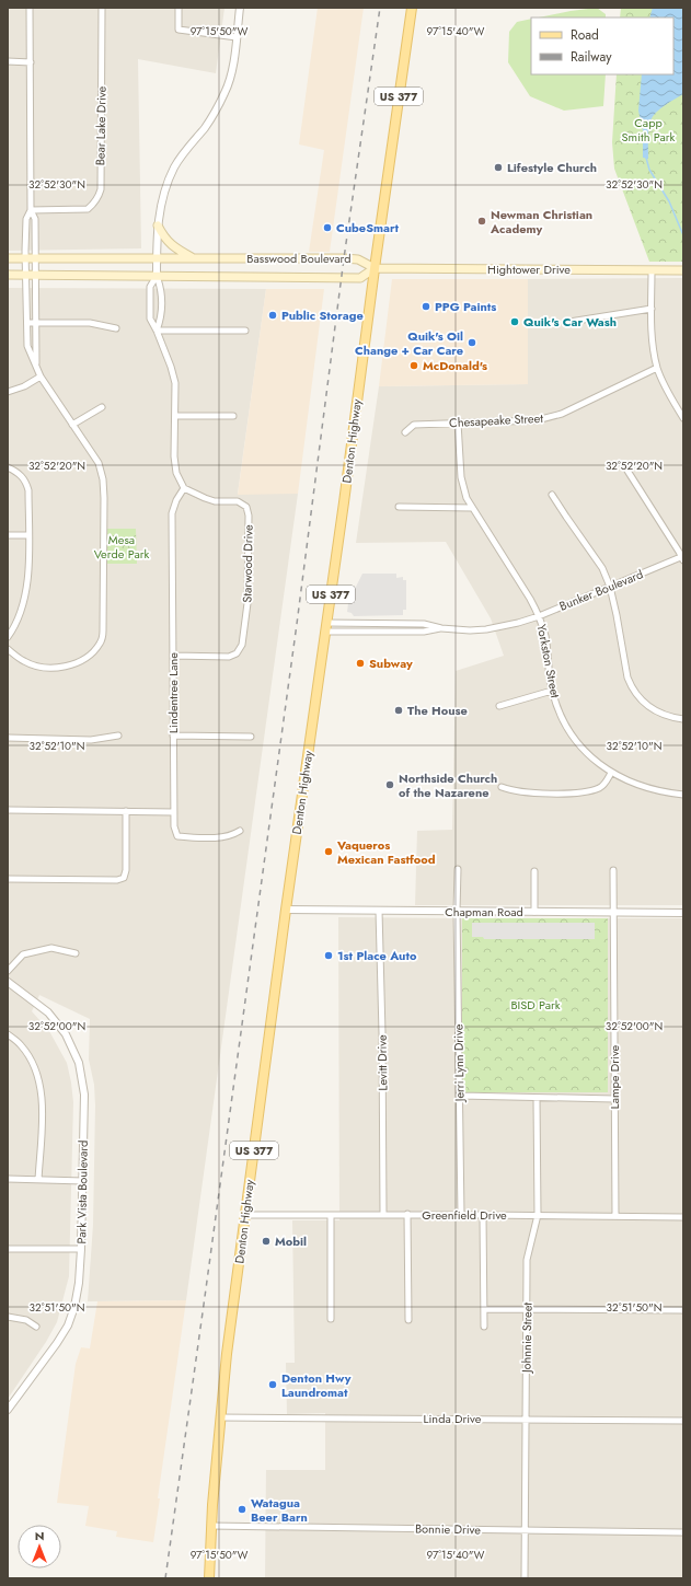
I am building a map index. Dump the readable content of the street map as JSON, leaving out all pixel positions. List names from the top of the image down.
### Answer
{
  "streets": {
    "main road": [
      "US 377",
      "Basswood Boulevard",
      "Hightower Drive",
      "Denton Highway"
    ],
    "street": [
      "Bear Lake Drive",
      "Chesapeake Street",
      "Starwood Drive",
      "Bunker Boulevard",
      "Yorkston Street",
      "Lindentree Lane",
      "Chapman Road",
      "Levitt Drive",
      "Jerri Lynn Drive",
      "Lampe Drive",
      "Park Vista Boulevard",
      "Greenfield Drive",
      "Johnnie Street",
      "Linda Drive",
      "Bonnie Drive"
    ]
  },
  "crossings": [
    ["Basswood Boulevard", "Hightower Drive"],
    ["Basswood Boulevard", "Denton Highway"],
    ["Hightower Drive", "Denton Highway"],
    ["Chesapeake Street", "Yorkston Street"],
    ["Denton Highway", "Bunker Boulevard"],
    ["Denton Highway", "Chapman Road"],
    ["Denton Highway", "Greenfield Drive"],
    ["Denton Highway", "Linda Drive"],
    ["Denton Highway", "Bonnie Drive"],
    ["Starwood Drive", "Lindentree Lane"],
    ["Bunker Boulevard", "Yorkston Street"],
    ["Chapman Road", "Levitt Drive"],
    ["Chapman Road", "Jerri Lynn Drive"],
    ["Chapman Road", "Lampe Drive"],
    ["Levitt Drive", "Greenfield Drive"],
    ["Jerri Lynn Drive", "Greenfield Drive"],
    ["Lampe Drive", "Greenfield Drive"],
    ["Greenfield Drive", "Johnnie Street"],
    ["Johnnie Street", "Linda Drive"],
    ["Johnnie Street", "Bonnie Drive"]
  ],
  "parks": ["Capp Smith Park", "Mesa Verde Park", "BISD Park"],
  "places": [
    "Lifestyle Church",
    "Newman Christian Academy",
    "CubeSmart",
    "PPG Paints",
    "Public Storage",
    "Quik's Car Wash",
    "Quik's Oil Change + Car Care",
    "McDonald's",
    "Subway",
    "The House",
    "Northside Church of the Nazarene",
    "Vaqueros Mexican Fastfood",
    "1st Place Auto",
    "Mobil",
    "Denton Hwy Laundromat",
    "Watagua Beer Barn"
  ],
  "legend": ["Road", "Railway"],
  "north": "top",
  "coordinates": [
    "97°15'50\"W",
    "97°15'40\"W",
    "32°52'30\"N",
    "32°52'20\"N",
    "32°52'10\"N",
    "32°52'00\"N",
    "32°51'50\"N"
  ]
}
